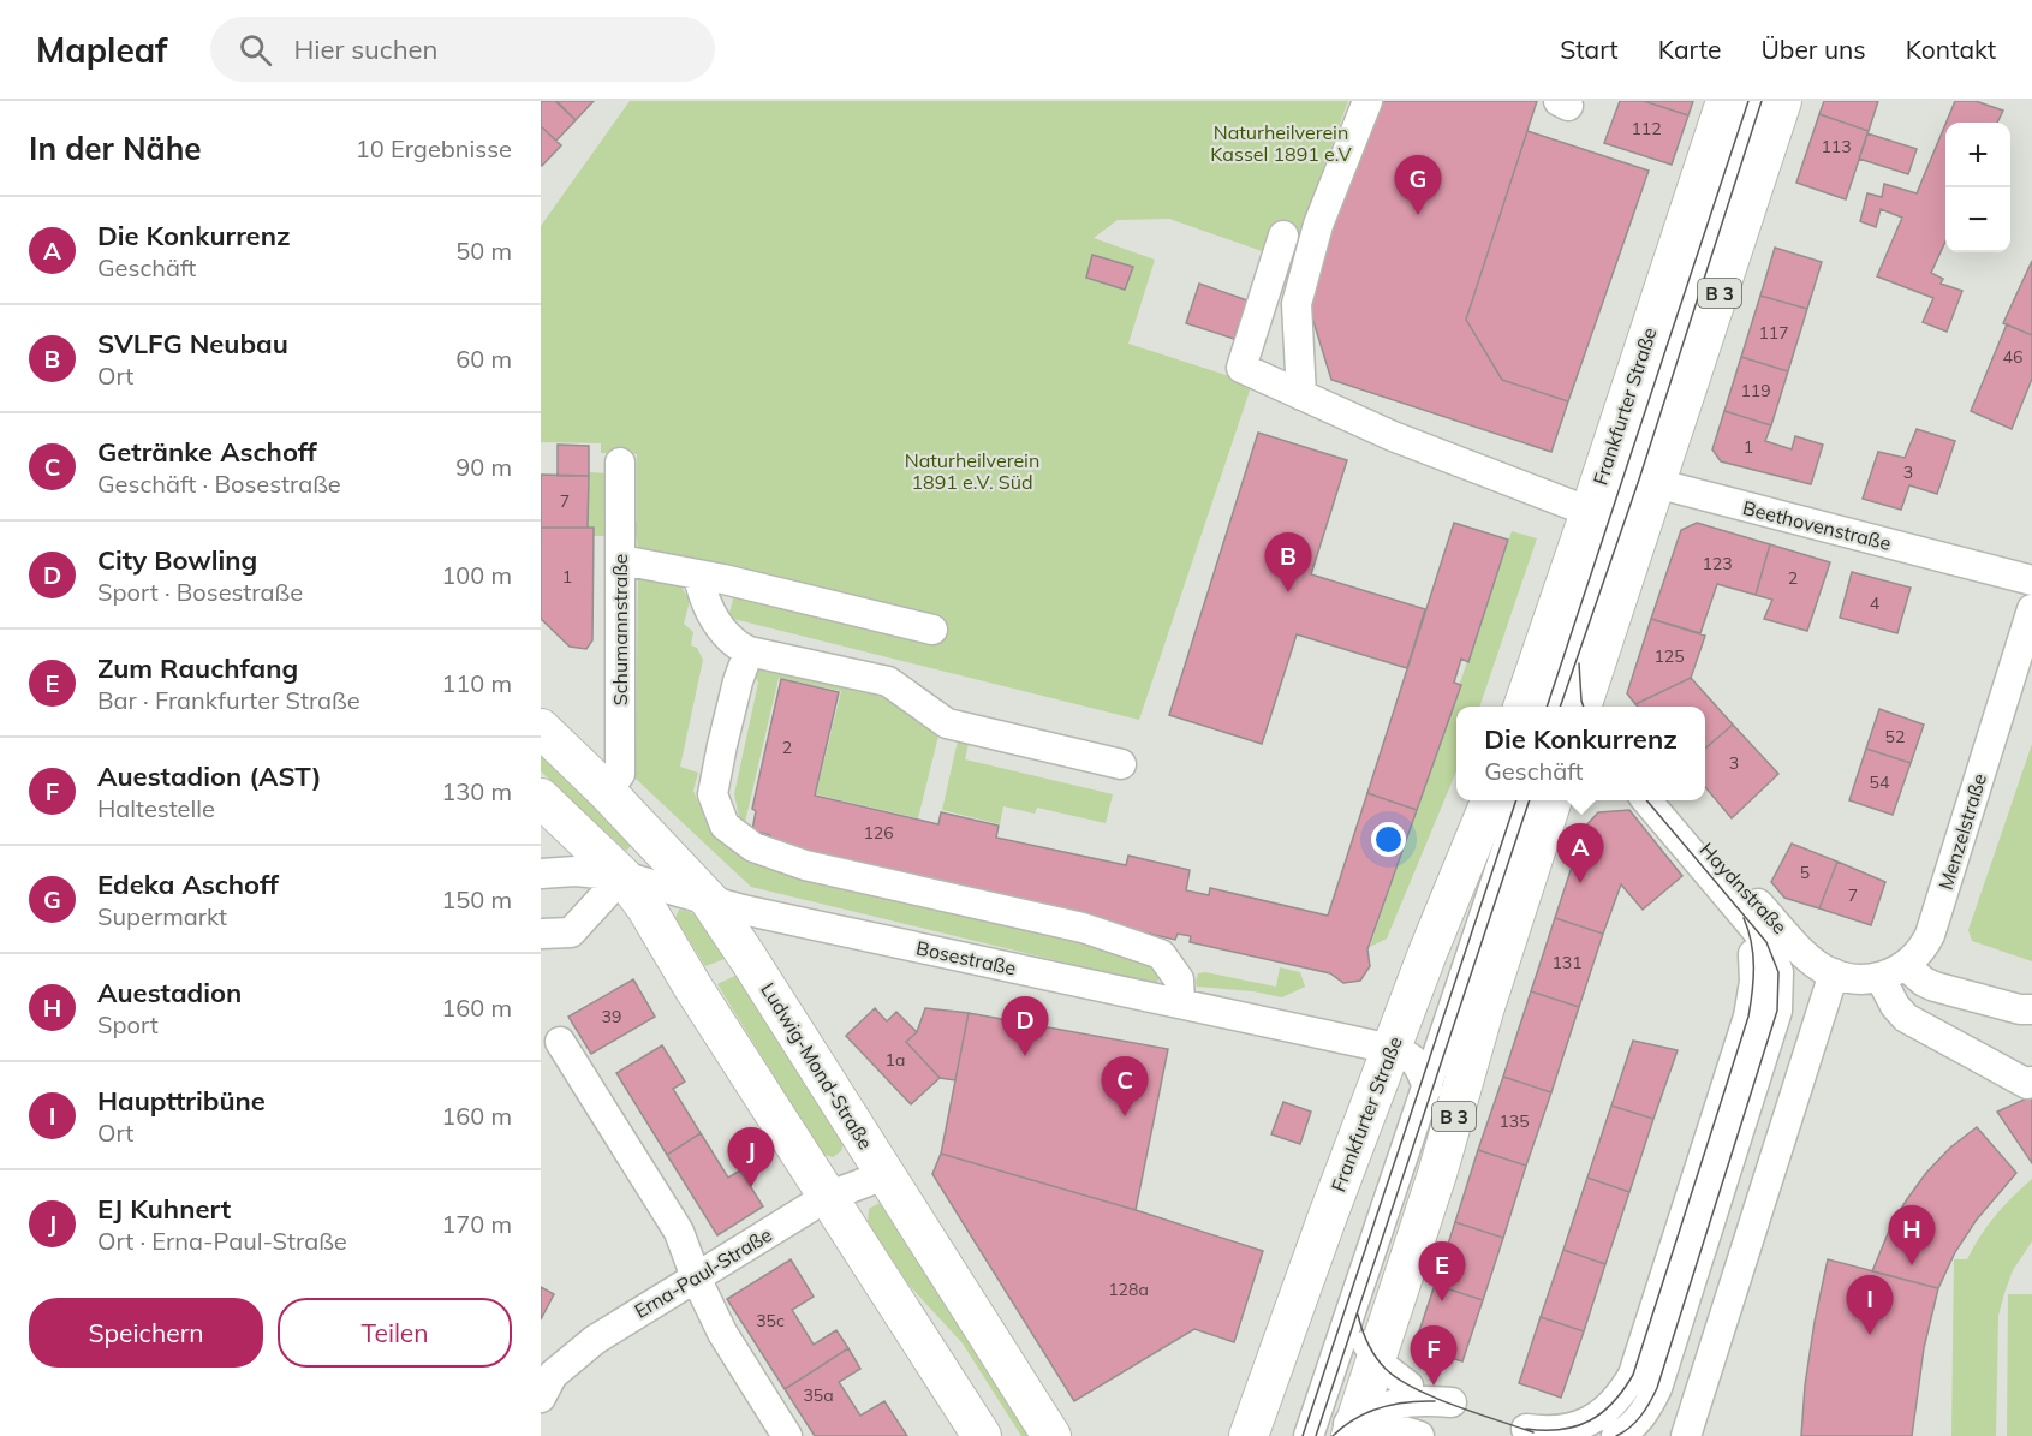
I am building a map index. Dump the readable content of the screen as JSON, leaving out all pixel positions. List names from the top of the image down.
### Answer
{
  "streets": {
    "main road": ["B 3", "Frankfurter Straße", "Ludwig-Mond-Straße"],
    "street": [
      "Beethovenstraße",
      "Schumannstraße",
      "Menzelstraße",
      "Haydnstraße",
      "Bosestraße",
      "Erna-Paul-Straße"
    ]
  },
  "crossings": [
    ["Frankfurter Straße", "Beethovenstraße"],
    ["Frankfurter Straße", "Bosestraße"],
    ["Schumannstraße", "Ludwig-Mond-Straße"],
    ["Bosestraße", "Ludwig-Mond-Straße"],
    ["Ludwig-Mond-Straße", "Erna-Paul-Straße"]
  ],
  "parks": ["Naturheilverein Kassel 1891 e.V", "Naturheilverein 1891 e.V. Süd"],
  "house_numbers": [
    "112",
    "113",
    "117",
    "46",
    "119",
    "1",
    "3",
    "7",
    "123",
    "1",
    "2",
    "4",
    "125",
    "52",
    "2",
    "3",
    "54",
    "126",
    "5",
    "7",
    "131",
    "39",
    "1a",
    "135",
    "128a",
    "35c",
    "35a"
  ],
  "page": {
    "header": "Mapleaf",
    "search": "Hier suchen",
    "nav": [
      "Start",
      "Karte",
      "Über uns",
      "Kontakt"
    ],
    "heading": ["In der Nähe", "10 Ergebnisse"],
    "map_buttons": ["+", "−"],
    "pins": [
      "G",
      "B",
      "A",
      "D",
      "C",
      "J",
      "H",
      "E",
      "I",
      "F"
    ],
    "list": [
      {
        "mark": "A",
        "name": "Die Konkurrenz",
        "note": "Geschäft",
        "value": "50 m"
      },
      {
        "mark": "B",
        "name": "SVLFG Neubau",
        "note": "Ort",
        "value": "60 m"
      },
      {
        "mark": "C",
        "name": "Getränke Aschoff",
        "note": "Geschäft · Bosestraße",
        "value": "90 m"
      },
      {
        "mark": "D",
        "name": "City Bowling",
        "note": "Sport · Bosestraße",
        "value": "100 m"
      },
      {
        "mark": "E",
        "name": "Zum Rauchfang",
        "note": "Bar · Frankfurter Straße",
        "value": "110 m"
      },
      {
        "mark": "F",
        "name": "Auestadion (AST)",
        "note": "Haltestelle",
        "value": "130 m"
      },
      {
        "mark": "G",
        "name": "Edeka Aschoff",
        "note": "Supermarkt",
        "value": "150 m"
      },
      {
        "mark": "H",
        "name": "Auestadion",
        "note": "Sport",
        "value": "160 m"
      },
      {
        "mark": "I",
        "name": "Haupttribüne",
        "note": "Ort",
        "value": "160 m"
      },
      {
        "mark": "J",
        "name": "EJ Kuhnert",
        "note": "Ort · Erna-Paul-Straße",
        "value": "170 m"
      }
    ],
    "popup": ["Die Konkurrenz", "Geschäft"],
    "buttons": ["Speichern", "Teilen"]
  }
}
